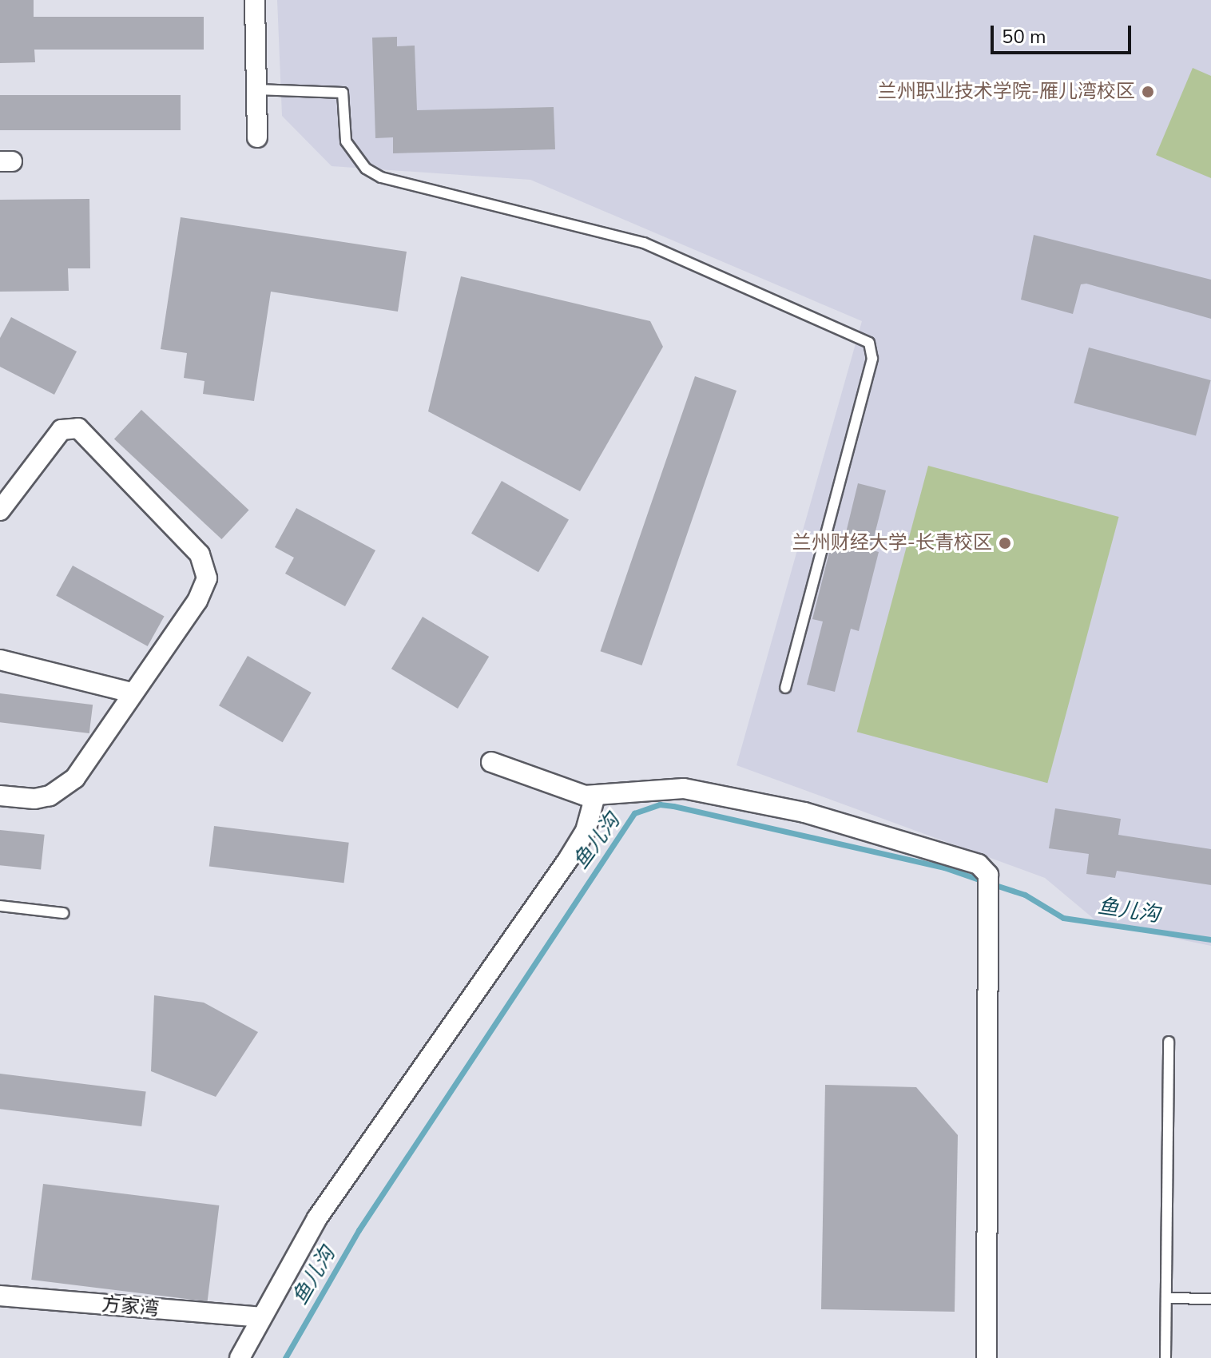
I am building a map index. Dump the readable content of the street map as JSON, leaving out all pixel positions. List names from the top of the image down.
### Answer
{
  "streets": {
    "street": ["方家湾"]
  },
  "water": ["鱼儿沟"],
  "places": ["兰州职业技术学院-雁儿湾校区", "兰州财经大学-长青校区"],
  "scale_bar": "50 m"
}
